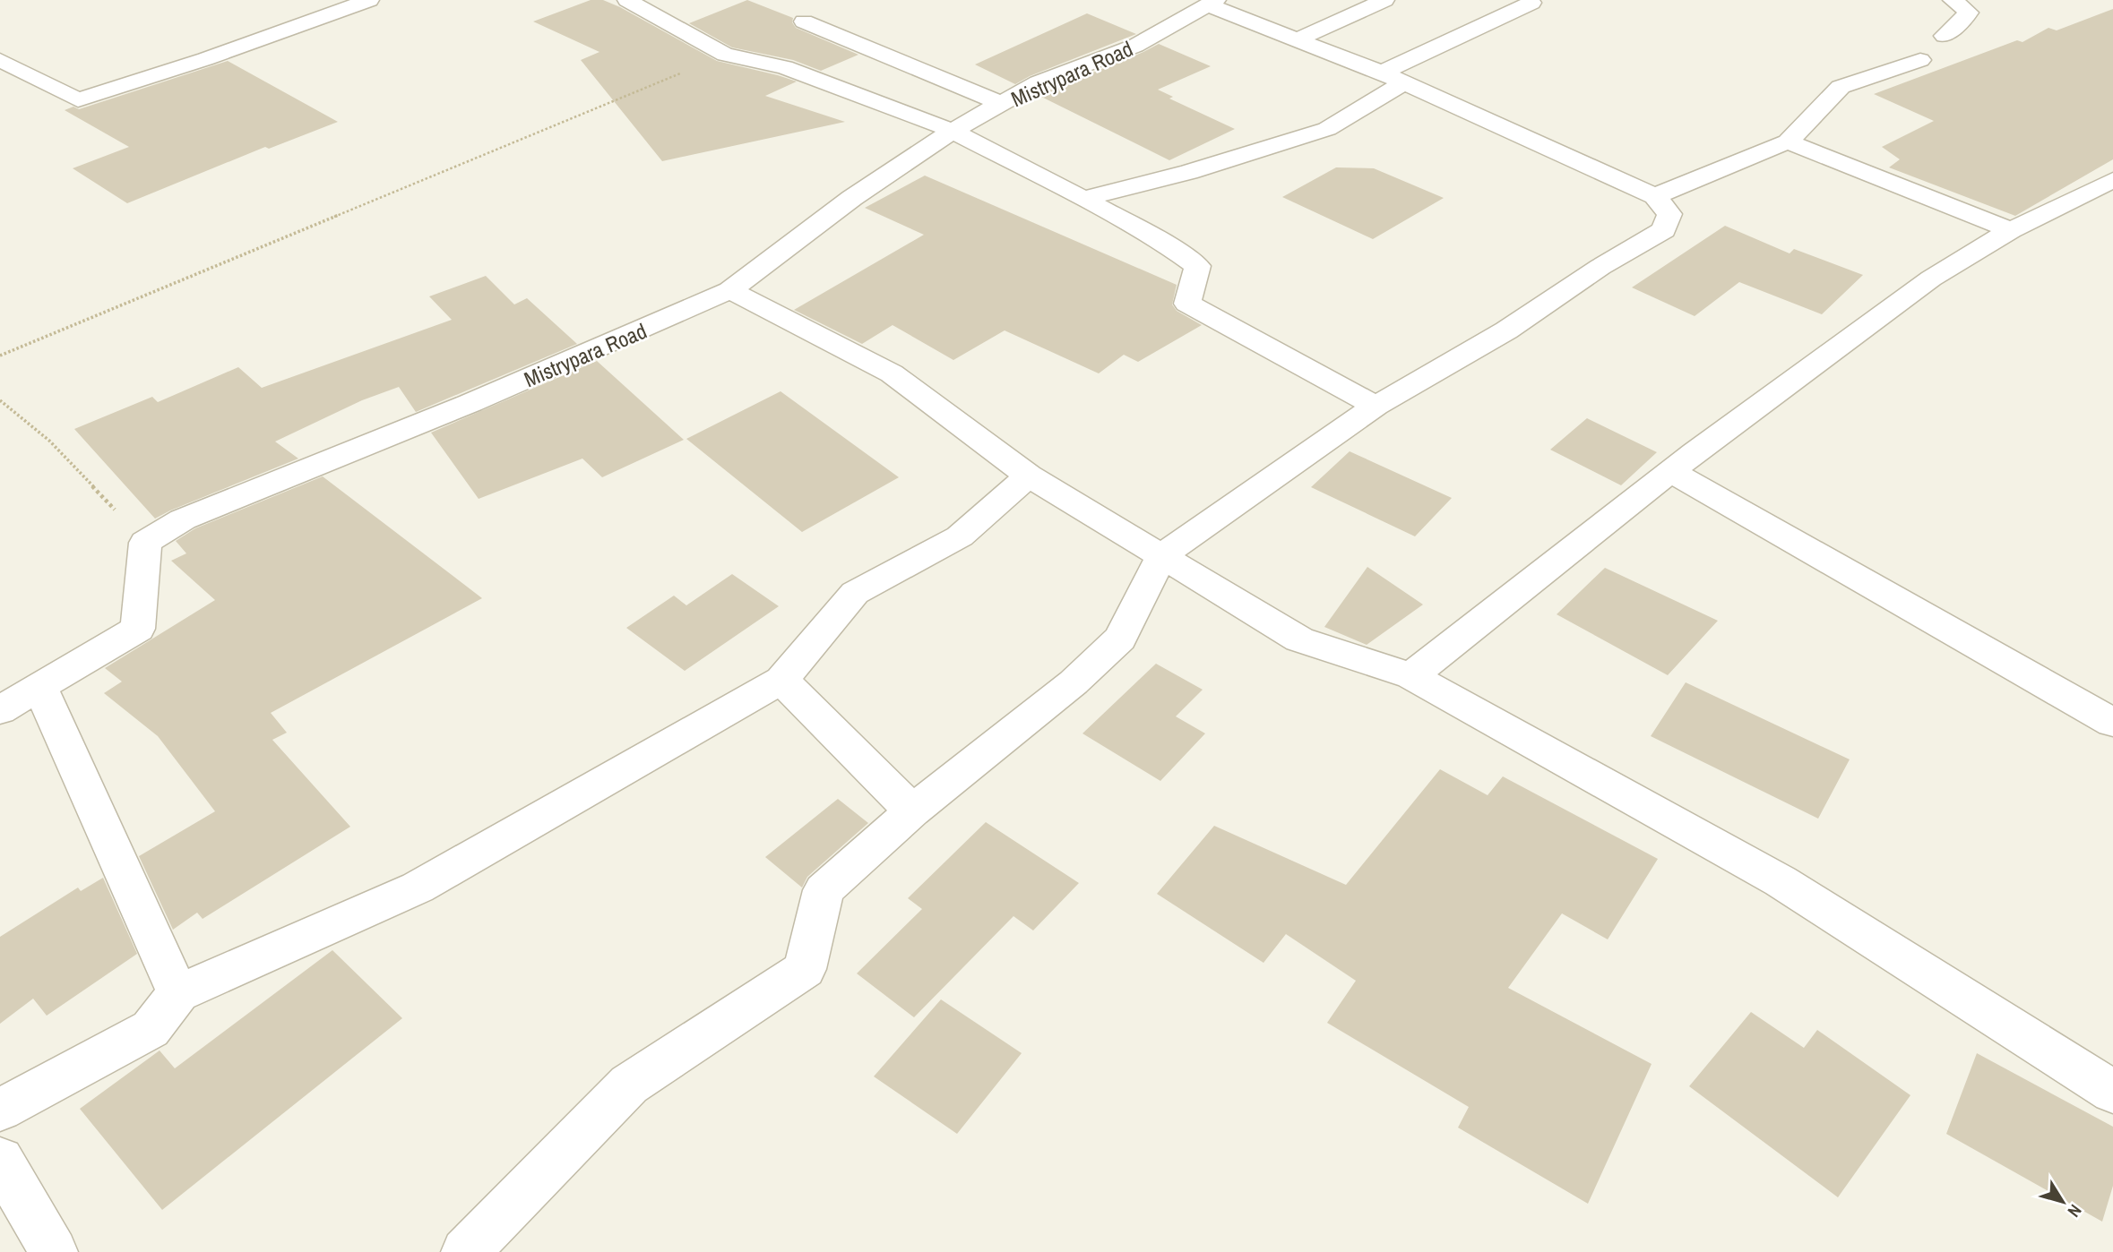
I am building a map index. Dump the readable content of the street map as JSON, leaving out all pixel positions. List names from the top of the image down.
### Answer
{
  "streets": {
    "street": ["Mistrypara Road"]
  },
  "north": "bottom right"
}
